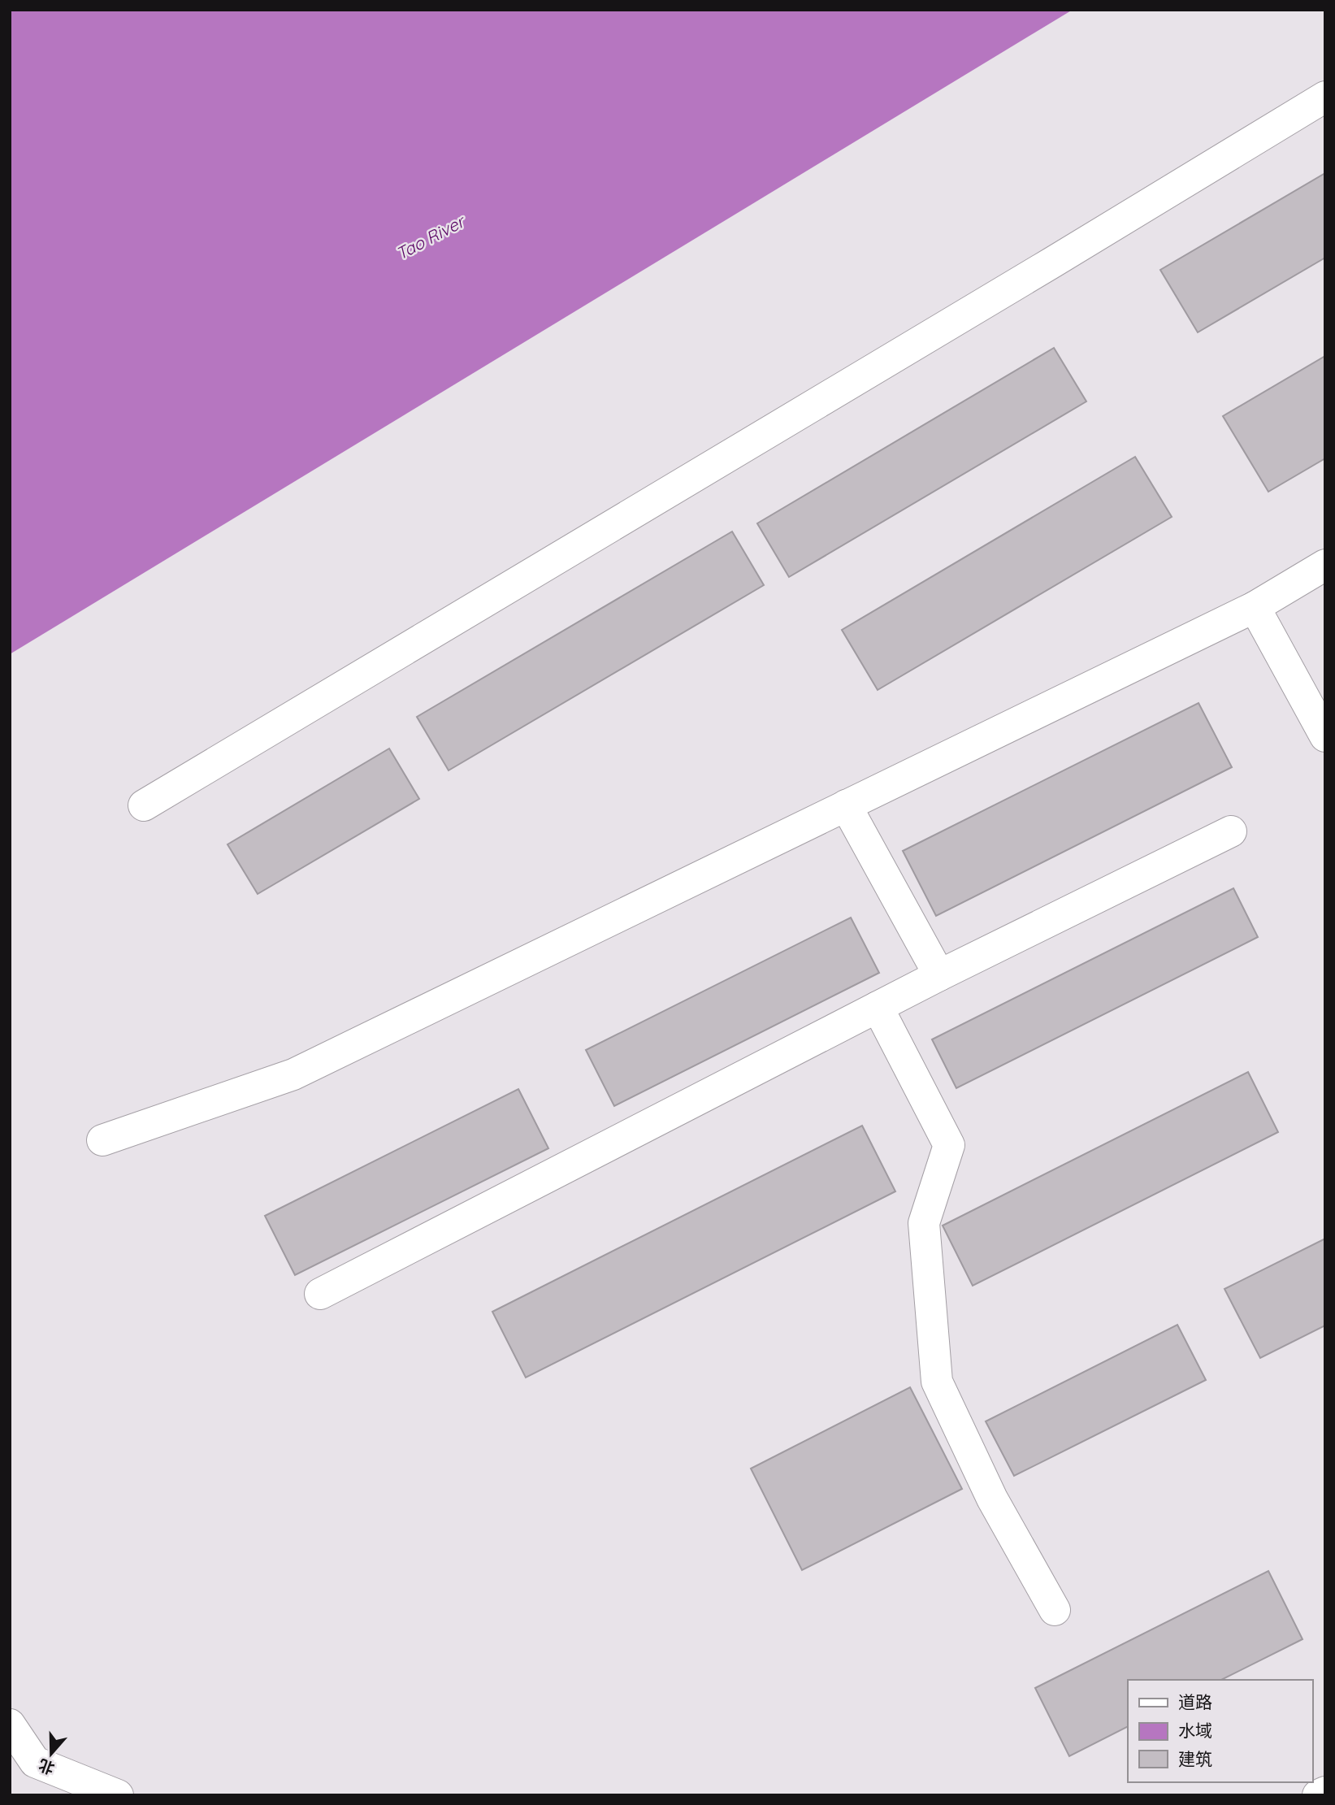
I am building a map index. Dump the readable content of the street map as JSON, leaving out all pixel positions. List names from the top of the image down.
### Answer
{
  "water": ["Tao River"],
  "legend": ["道路", "水域", "建筑"],
  "north": "bottom"
}
